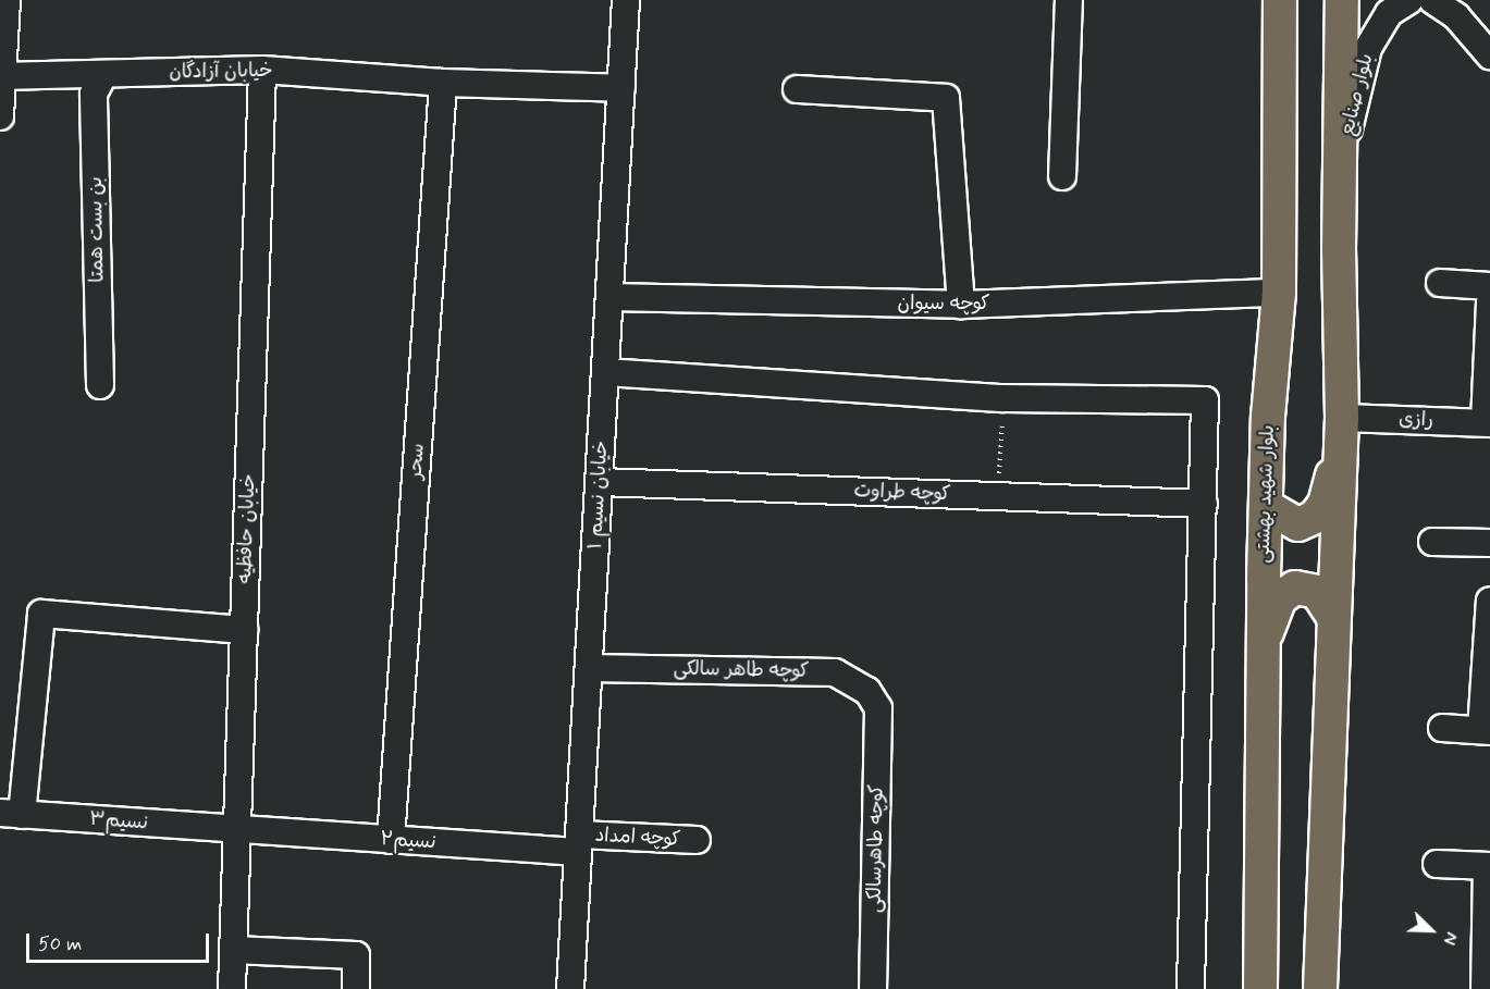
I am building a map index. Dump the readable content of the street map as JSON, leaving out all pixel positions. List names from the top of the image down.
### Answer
{
  "streets": {
    "main road": ["بلوار شهید بهشتی"],
    "street": [
      "خیابان آزادگان",
      "بلوار صنایع",
      "بن بست همتا",
      "کوچه سیوان",
      "رازی",
      "سحر",
      "کوچه طراوت",
      "خیابان نسیم ۱",
      "خیابان حافظیه",
      "کوچه طاهر سالکی",
      "نسیم۳",
      "کوچه امداد",
      "نسیم۲",
      "کوچه طاهرسالکی"
    ]
  },
  "crossings": [
    ["خیابان آزادگان", "بن بست همتا"],
    ["خیابان آزادگان", "سحر"],
    ["خیابان آزادگان", "خیابان نسیم ۱"],
    ["خیابان آزادگان", "خیابان حافظیه"],
    ["کوچه سیوان", "بلوار شهید بهشتی"],
    ["کوچه سیوان", "خیابان نسیم ۱"],
    ["سحر", "نسیم۲"],
    ["کوچه طراوت", "خیابان نسیم ۱"],
    ["خیابان نسیم ۱", "کوچه طاهر سالکی"],
    ["خیابان نسیم ۱", "کوچه امداد"],
    ["خیابان نسیم ۱", "نسیم۲"],
    ["خیابان حافظیه", "نسیم۳"],
    ["خیابان حافظیه", "نسیم۲"],
    ["کوچه طاهر سالکی", "کوچه طاهرسالکی"],
    ["نسیم۳", "نسیم۲"],
    ["کوچه امداد", "نسیم۲"]
  ],
  "scale_bar": "50 m",
  "north": "bottom right"
}
